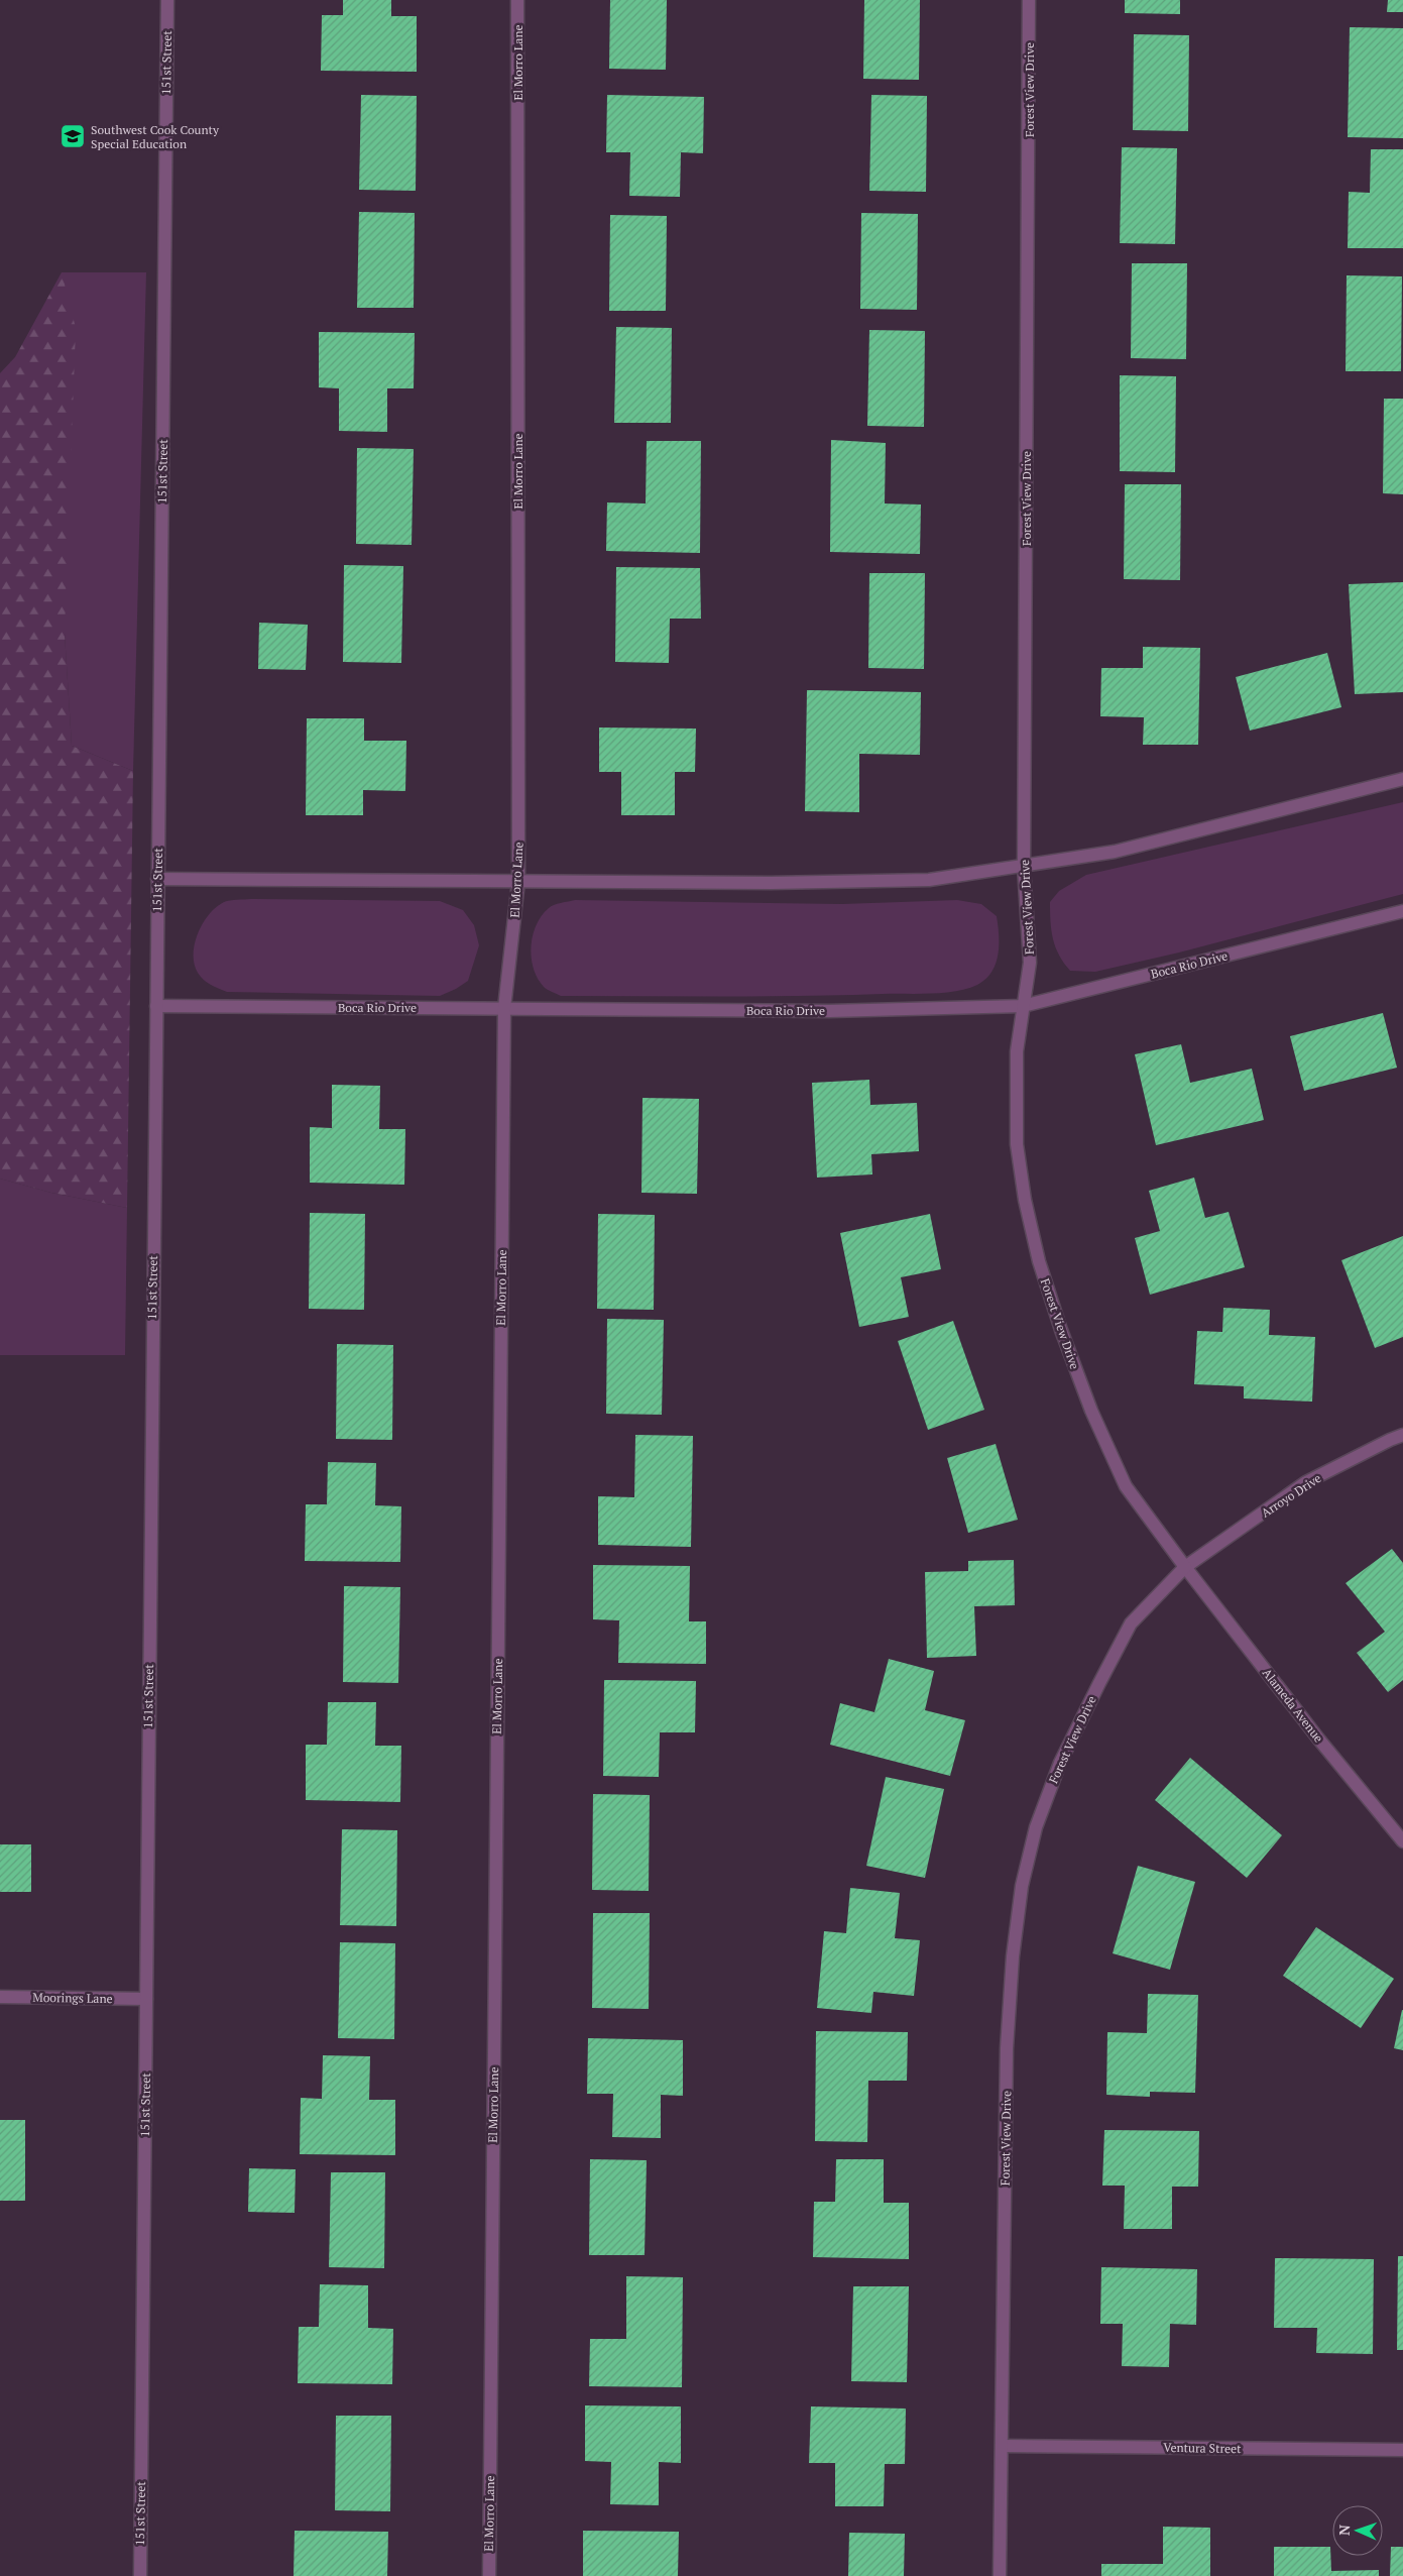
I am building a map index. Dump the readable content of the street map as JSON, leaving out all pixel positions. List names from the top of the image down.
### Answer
{
  "streets": {
    "street": [
      "151st Street",
      "El Morro Lane",
      "Forest View Drive",
      "Boca Rio Drive",
      "Arroyo Drive",
      "Alameda Avenue",
      "Moorings Lane",
      "Ventura Street"
    ]
  },
  "crossings": [
    ["151st Street", "Boca Rio Drive"],
    ["151st Street", "Moorings Lane"],
    ["El Morro Lane", "Boca Rio Drive"],
    ["Forest View Drive", "Boca Rio Drive"],
    ["Forest View Drive", "Arroyo Drive"],
    ["Forest View Drive", "Alameda Avenue"],
    ["Forest View Drive", "Ventura Street"],
    ["Arroyo Drive", "Alameda Avenue"]
  ],
  "places": {
    "school or university": ["Southwest Cook County Special Education"]
  },
  "north": "left"
}
